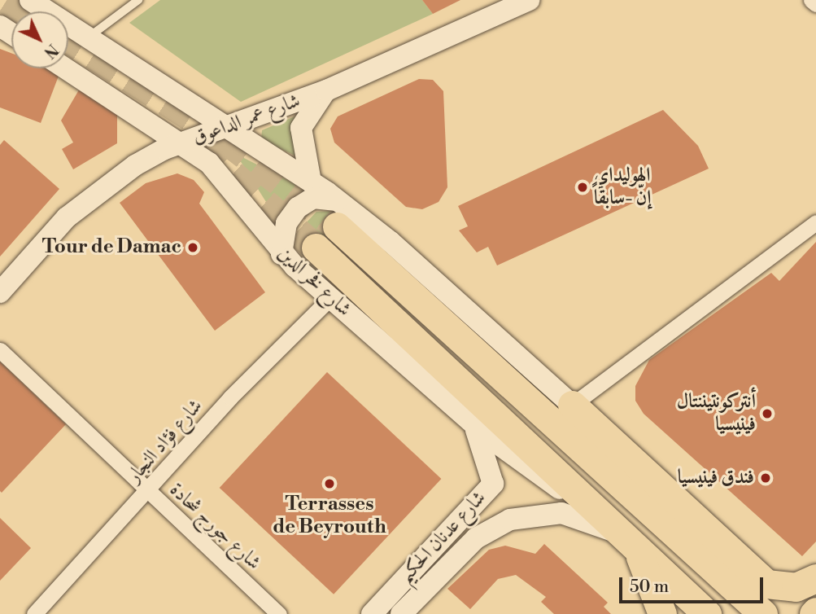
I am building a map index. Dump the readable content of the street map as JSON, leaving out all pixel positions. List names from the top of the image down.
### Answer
{
  "streets": {
    "main road": ["شارع عمر الداعوق", "شارع فخر الدين", "شارع عدنان الحكيم"],
    "street": ["شارع فؤاد النجار", "شارع جورج شحادة"]
  },
  "crossings": [
    ["شارع عمر الداعوق", "شارع فخر الدين"],
    ["شارع فخر الدين", "شارع فؤاد النجار"],
    ["شارع فخر الدين", "شارع عدنان الحكيم"],
    ["شارع فؤاد النجار", "شارع جورج شحادة"]
  ],
  "places": [
    "الهوليداي إنّ -سابقاً",
    "Tour de Damac",
    "أنتركونتيننتال فينيسيا",
    "فندق فينيسيا",
    "Terrasses de Beyrouth"
  ],
  "scale_bar": "50 m",
  "north": "bottom right"
}
